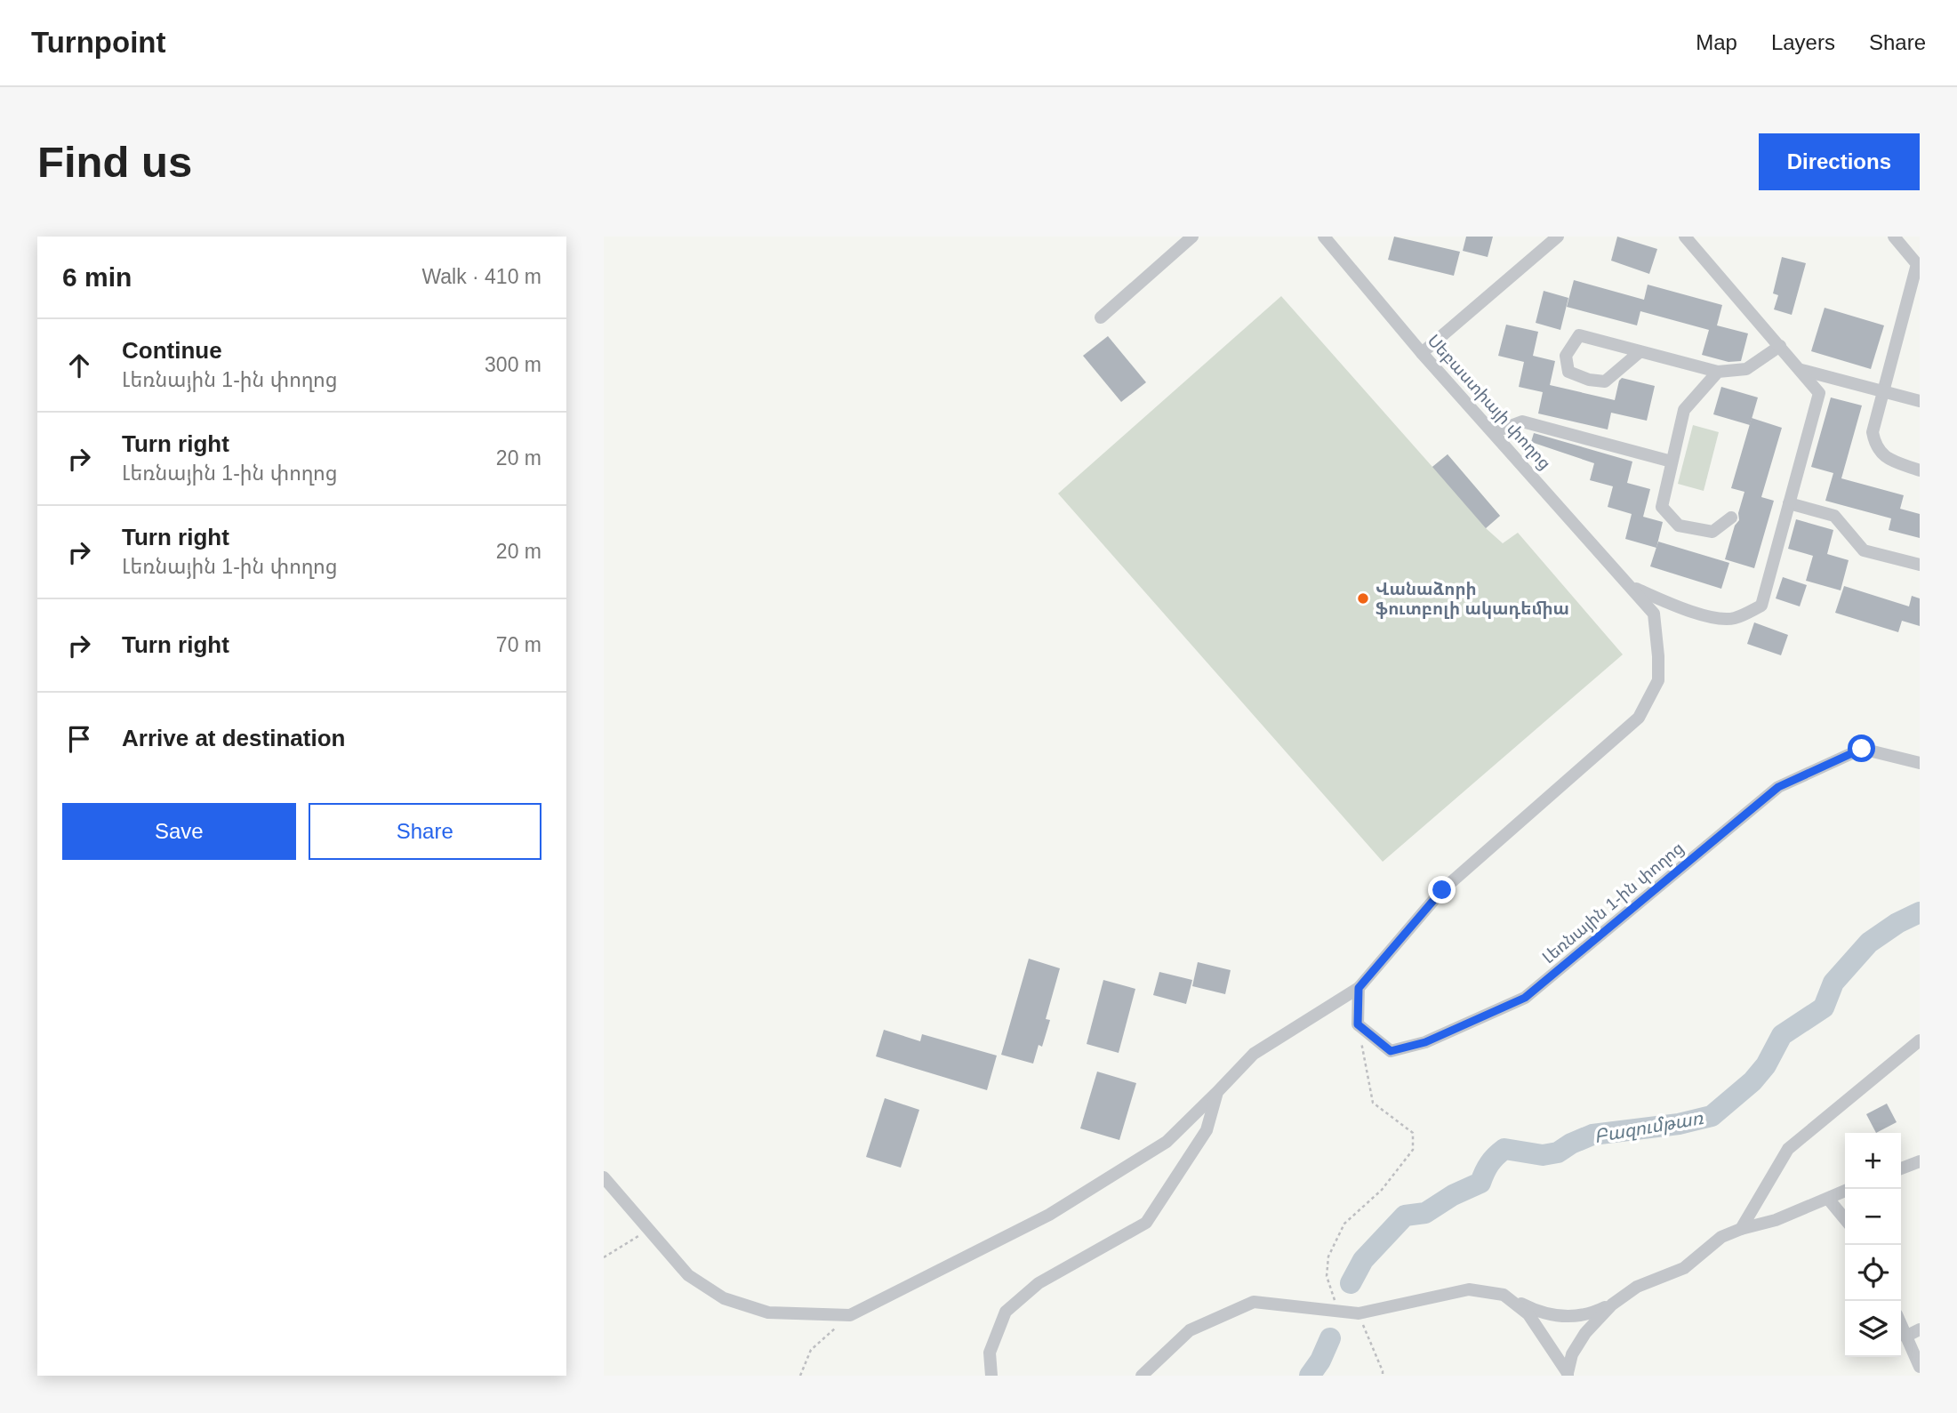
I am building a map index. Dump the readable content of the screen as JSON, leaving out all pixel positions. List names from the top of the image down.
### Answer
{
  "streets": {
    "street": ["Սեբաստիայի փողոց", "Լեռնային 1-ին փողոց"]
  },
  "water": ["Բազումթառ"],
  "places": ["Վանաձորի ֆուտբոլի ակադեմիա"],
  "page": {
    "header": "Turnpoint",
    "nav": ["Map", "Layers", "Share"],
    "buttons": [
      "Directions",
      ["Save", "Share"]
    ],
    "title": "Find us",
    "heading": ["6 min", "Walk · 410 m"],
    "list": [
      ["Continue", "Լեռնային 1-ին փողոց", "300 m"],
      ["Turn right", "Լեռնային 1-ին փողոց", "20 m"],
      ["Turn right", "Լեռնային 1-ին փողոց", "20 m"],
      ["Turn right", "70 m"],
      "Arrive at destination"
    ],
    "map_buttons": ["+", "−"]
  }
}
